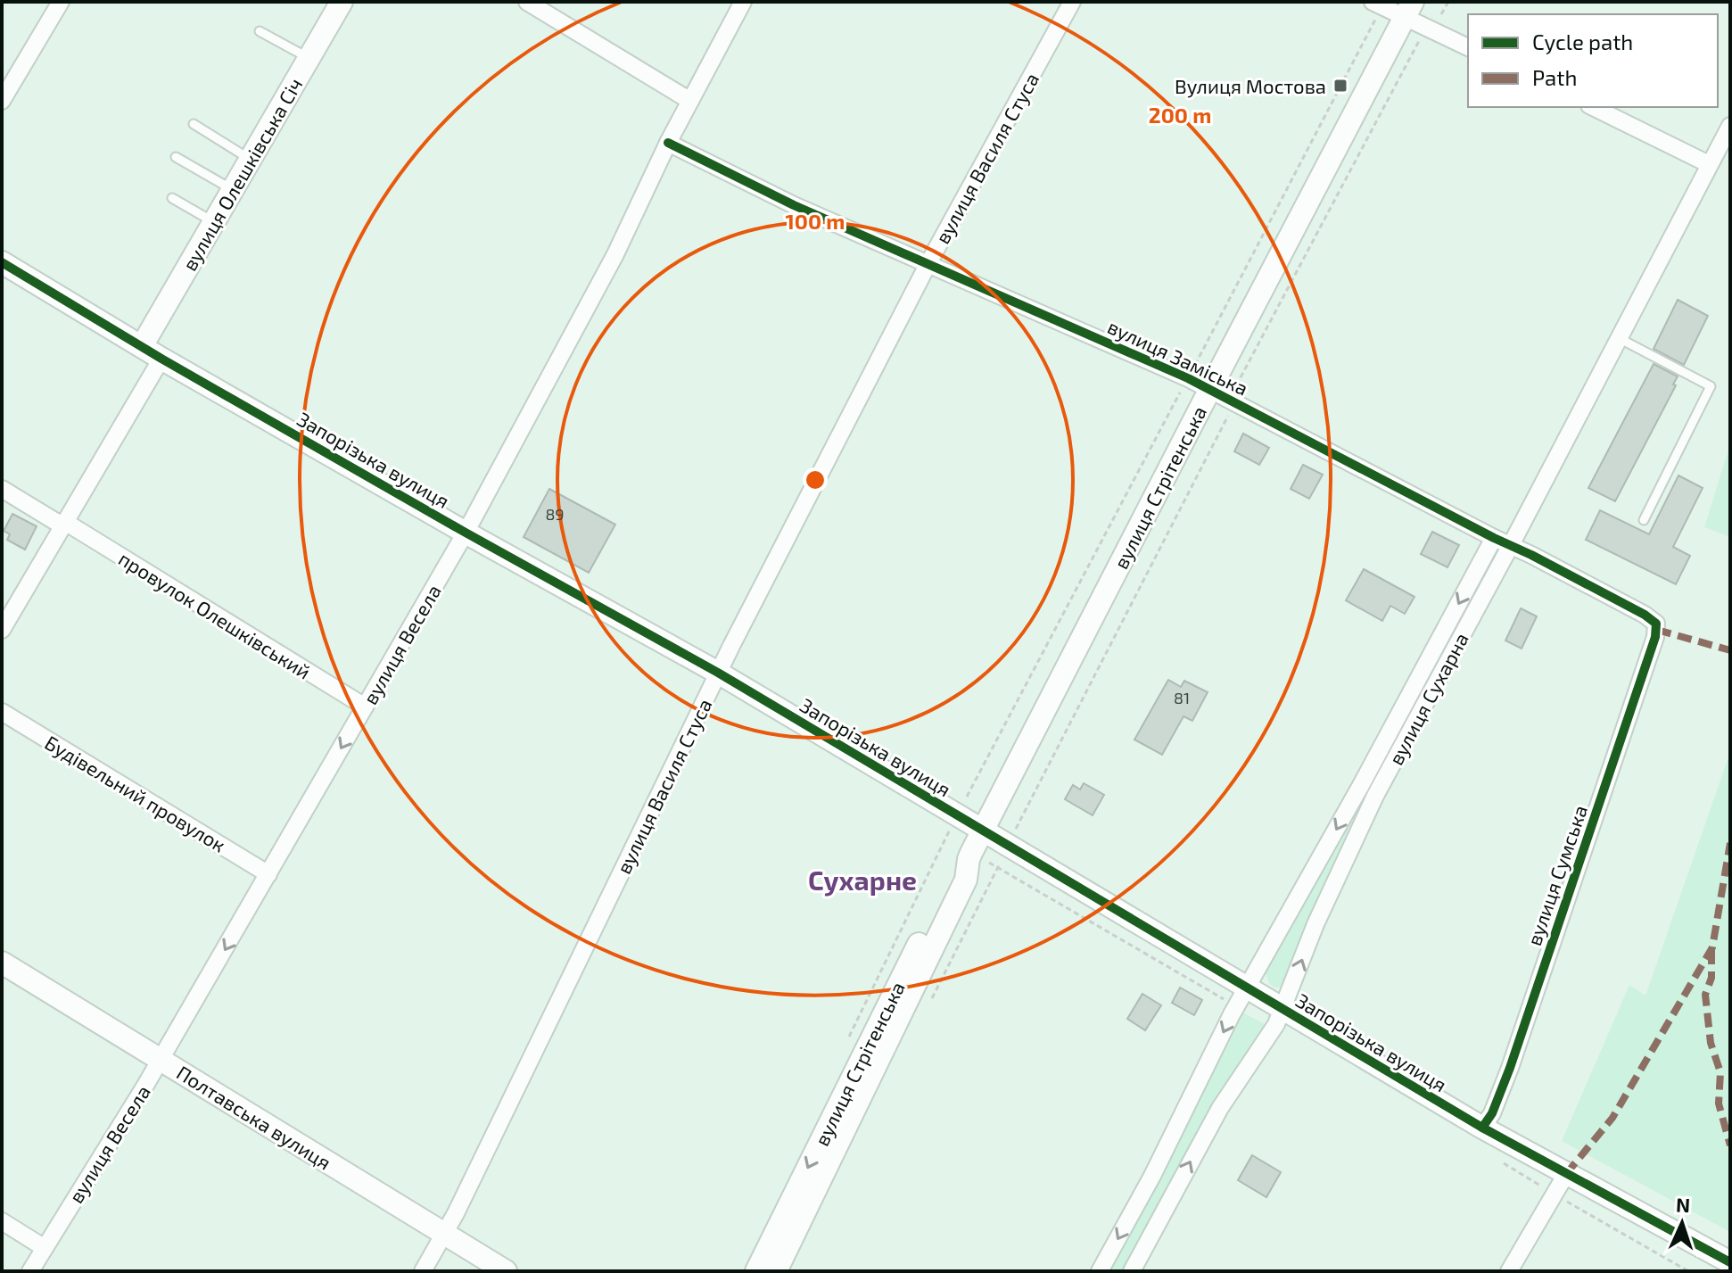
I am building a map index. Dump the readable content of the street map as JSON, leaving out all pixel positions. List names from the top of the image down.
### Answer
{
  "streets": {
    "main road": [
      "вулиця Олешківська Січ",
      "Запорізька вулиця",
      "вулиця Стрітенська",
      "Полтавська вулиця"
    ],
    "street": [
      "вулиця Василя Стуса",
      "вулиця Заміська",
      "провулок Олешківський",
      "вулиця Весела",
      "вулиця Сухарна",
      "Будівельний провулок",
      "вулиця Сумська"
    ]
  },
  "crossings": [
    ["вулиця Василя Стуса", "вулиця Заміська"],
    ["вулиця Василя Стуса", "Запорізька вулиця"],
    ["вулиця Василя Стуса", "Полтавська вулиця"],
    ["вулиця Олешківська Січ", "Запорізька вулиця"],
    ["вулиця Заміська", "вулиця Стрітенська"],
    ["вулиця Заміська", "вулиця Весела"],
    ["вулиця Заміська", "вулиця Сухарна"],
    ["вулиця Заміська", "вулиця Сумська"],
    ["Запорізька вулиця", "вулиця Стрітенська"],
    ["Запорізька вулиця", "вулиця Весела"],
    ["Запорізька вулиця", "вулиця Сухарна"],
    ["Запорізька вулиця", "вулиця Сумська"],
    ["провулок Олешківський", "вулиця Весела"],
    ["вулиця Весела", "Будівельний провулок"],
    ["вулиця Весела", "Полтавська вулиця"]
  ],
  "districts": ["Сухарне"],
  "places": {
    "transit": ["Вулиця Мостова"]
  },
  "house_numbers": ["89", "81"],
  "legend": ["Cycle path", "Path"],
  "north": "top",
  "rings": ["200 m", "100 m"]
}
